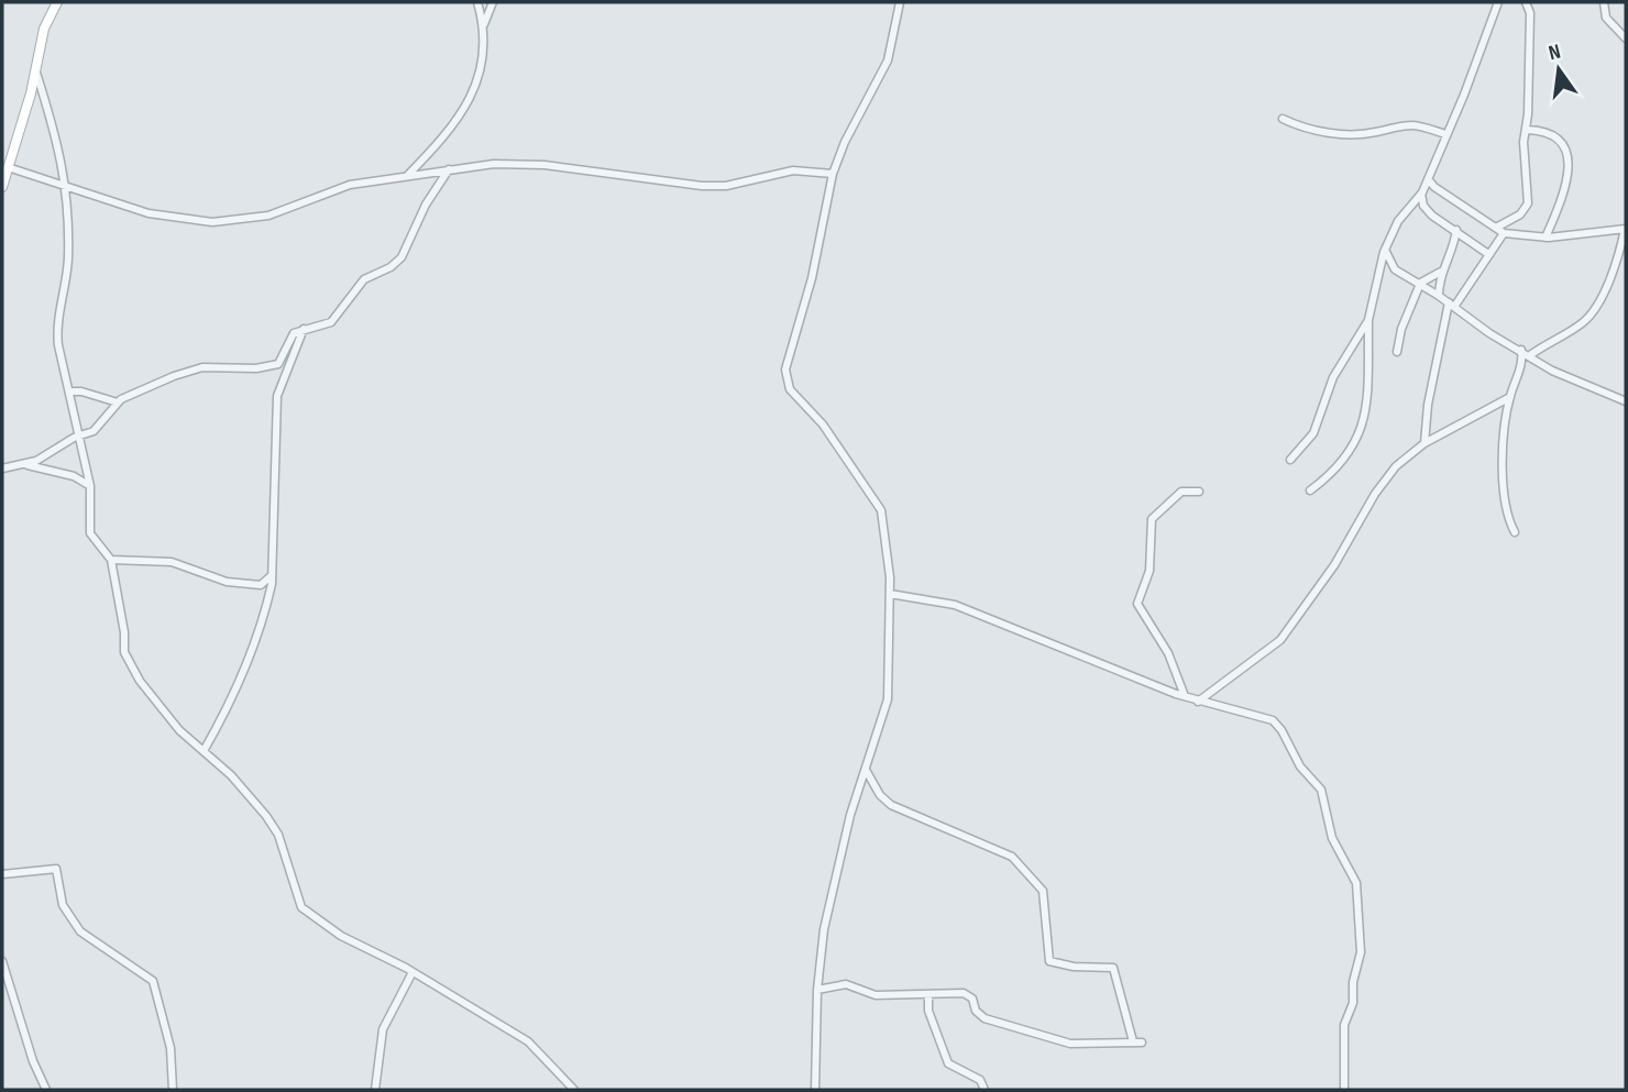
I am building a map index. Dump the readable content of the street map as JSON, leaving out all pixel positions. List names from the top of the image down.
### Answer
{
  "north": "top"
}
